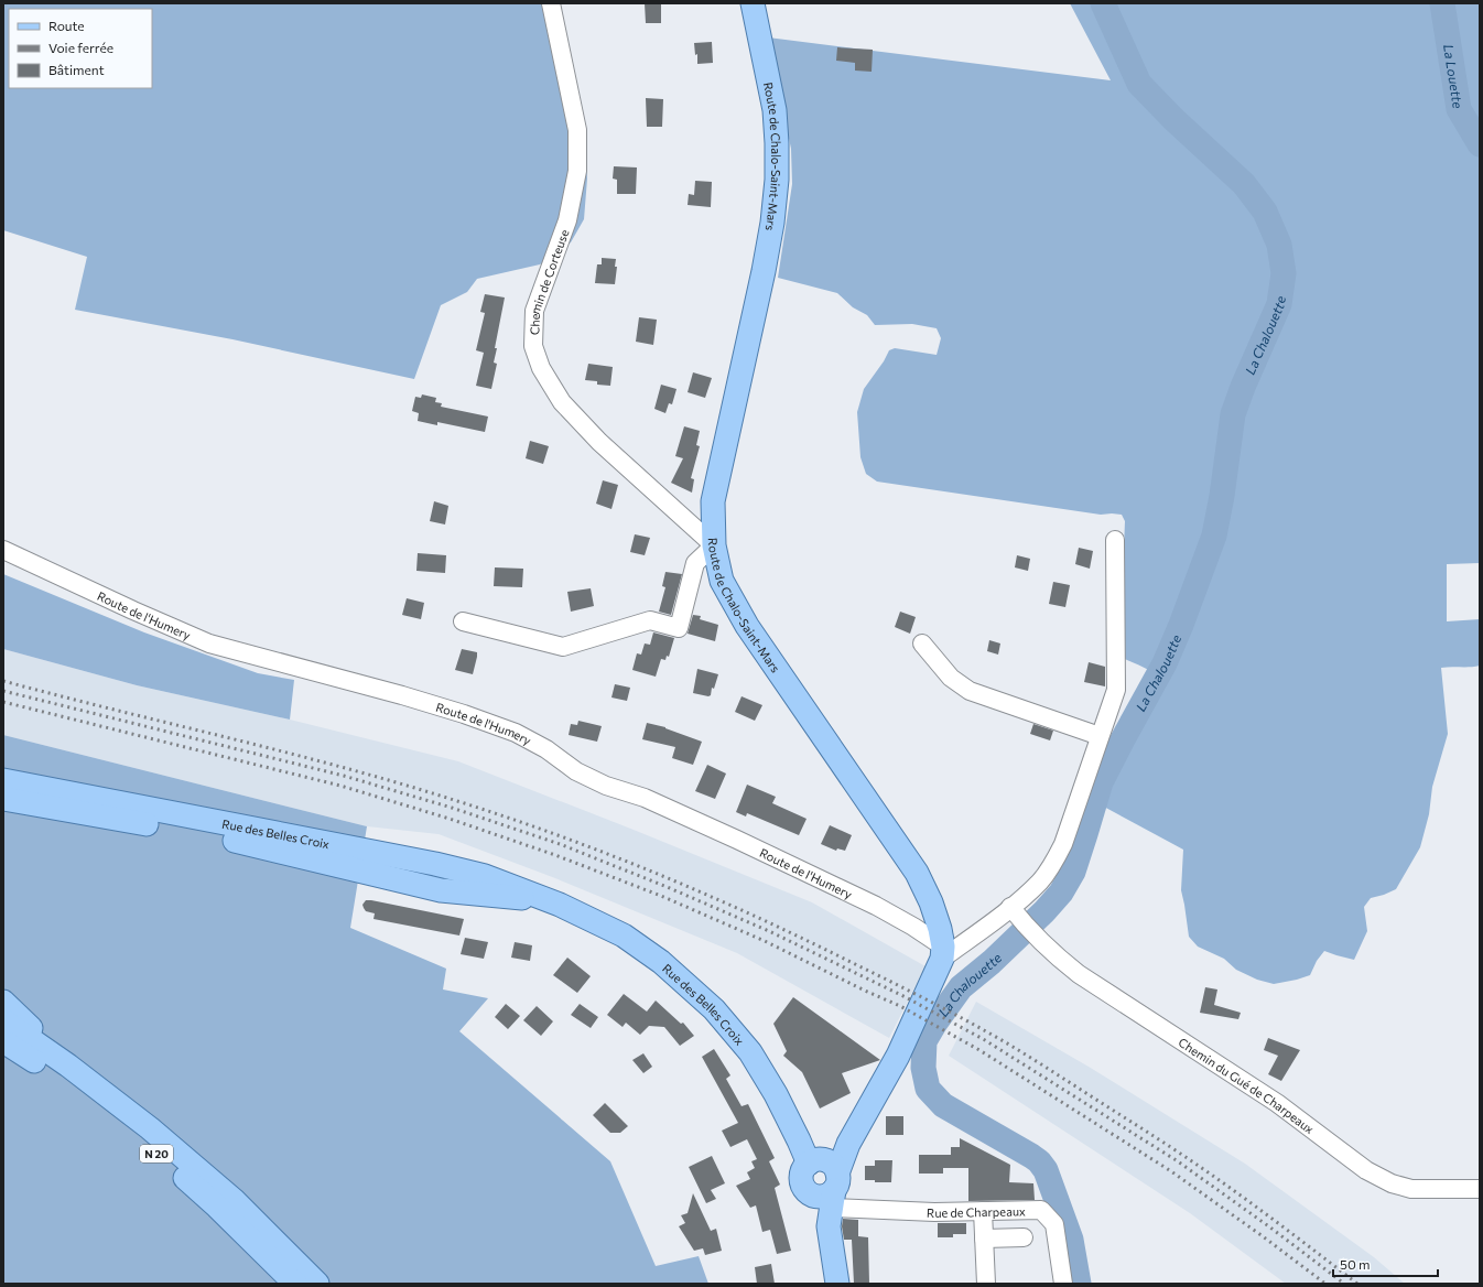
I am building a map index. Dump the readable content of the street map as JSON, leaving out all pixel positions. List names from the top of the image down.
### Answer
{
  "streets": {
    "main road": ["Route de Chalo-Saint-Mars", "Rue des Belles Croix", "N 20"],
    "street": [
      "Chemin de Corteuse",
      "Route de l'Humery",
      "Chemin du Gué de Charpeaux",
      "Rue de Charpeaux"
    ]
  },
  "crossings": [
    ["Route de Chalo-Saint-Mars", "Chemin de Corteuse"],
    ["Route de Chalo-Saint-Mars", "Route de l'Humery"],
    ["Rue des Belles Croix", "Rue de Charpeaux"]
  ],
  "water": ["La Louette", "La Chalouette"],
  "legend": ["Route", "Voie ferrée", "Bâtiment"],
  "scale_bar": "50 m"
}
